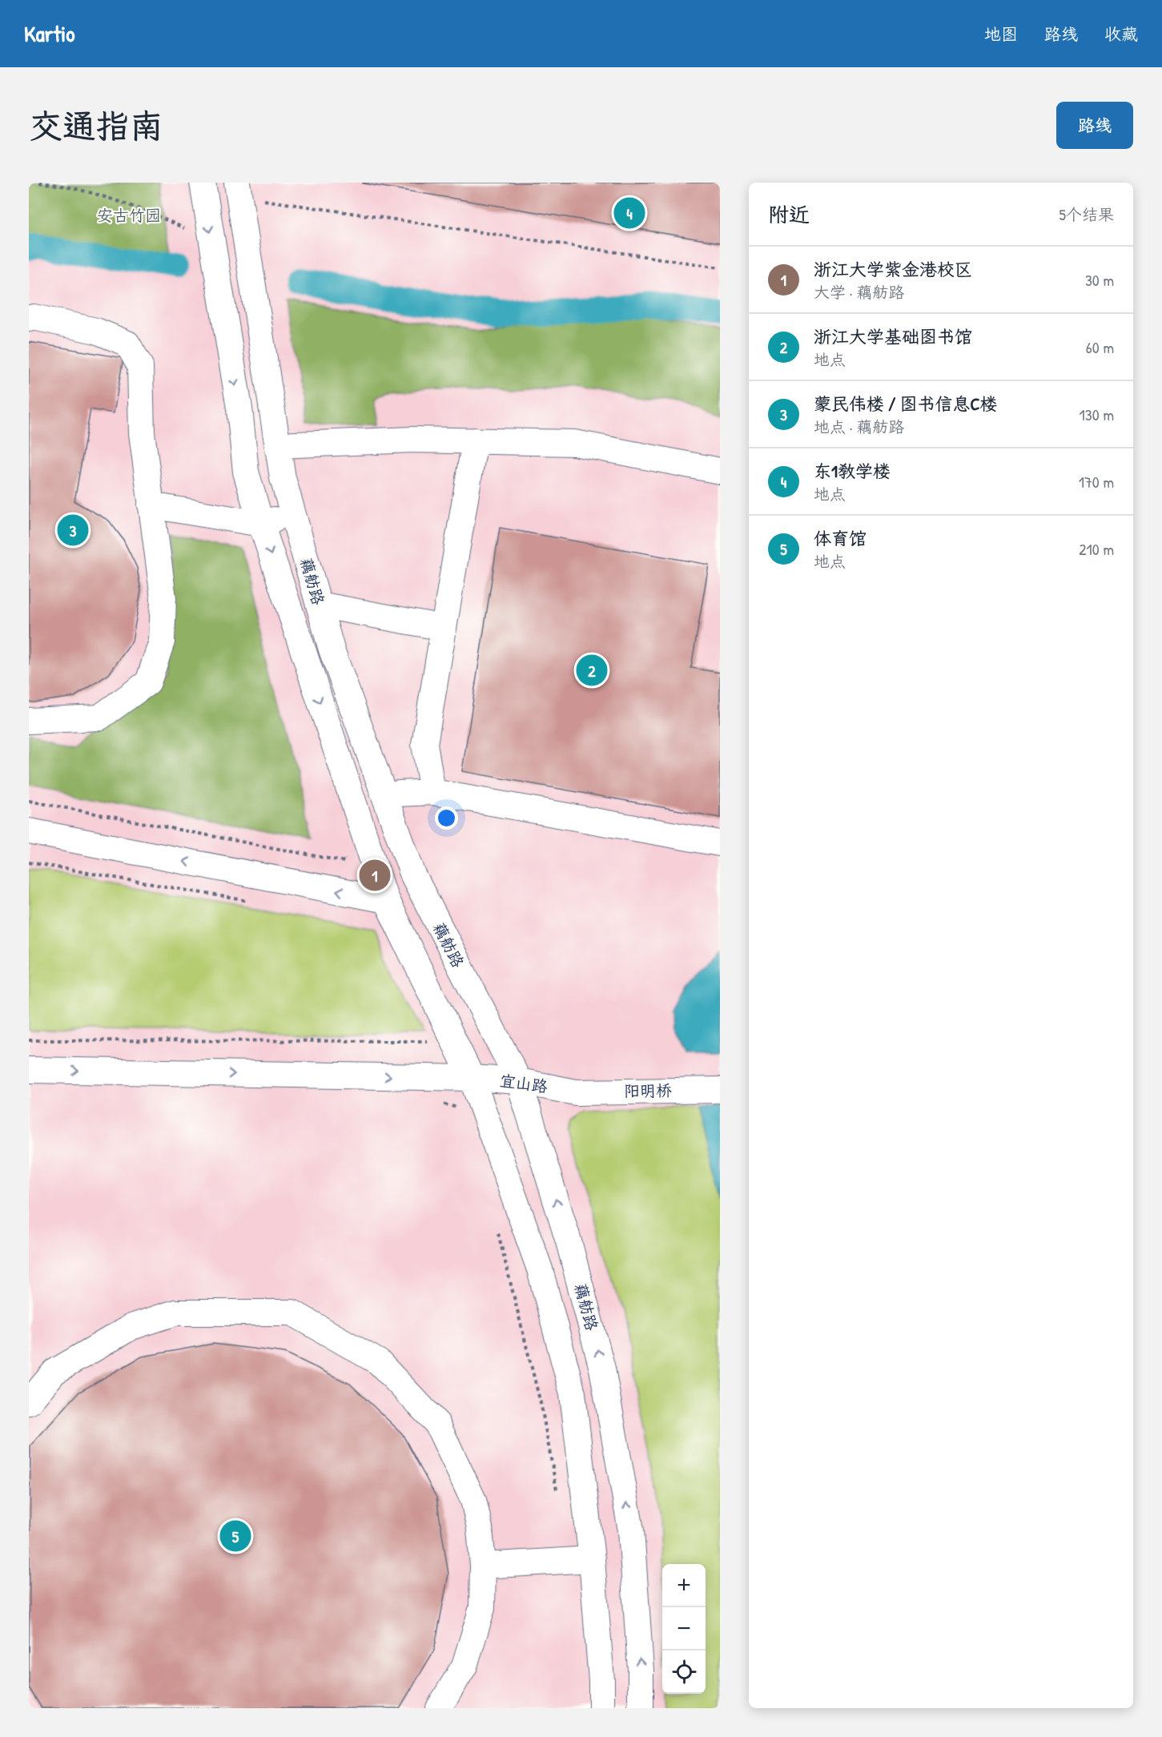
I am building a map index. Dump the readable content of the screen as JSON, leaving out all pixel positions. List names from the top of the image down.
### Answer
{
  "streets": {
    "street": ["藕舫路", "宜山路", "阳明桥"]
  },
  "crossings": [
    ["藕舫路", "宜山路"],
    ["宜山路", "阳明桥"]
  ],
  "parks": ["安古竹园"],
  "page": {
    "header": "Kartio",
    "nav": ["地图", "路线", "收藏"],
    "buttons": "路线",
    "title": "交通指南",
    "heading": ["附近", "5个结果"],
    "pins": [
      "4",
      "3",
      "2",
      "1",
      "5"
    ],
    "list": [
      {
        "mark": "1",
        "name": "浙江大学紫金港校区",
        "note": "大学 · 藕舫路",
        "value": "30 m"
      },
      {
        "mark": "2",
        "name": "浙江大学基础图书馆",
        "note": "地点",
        "value": "60 m"
      },
      {
        "mark": "3",
        "name": "蒙民伟楼 / 图书信息C楼",
        "note": "地点 · 藕舫路",
        "value": "130 m"
      },
      {
        "mark": "4",
        "name": "东1教学楼",
        "note": "地点",
        "value": "170 m"
      },
      {
        "mark": "5",
        "name": "体育馆",
        "note": "地点",
        "value": "210 m"
      }
    ],
    "map_buttons": ["+", "−"]
  }
}
